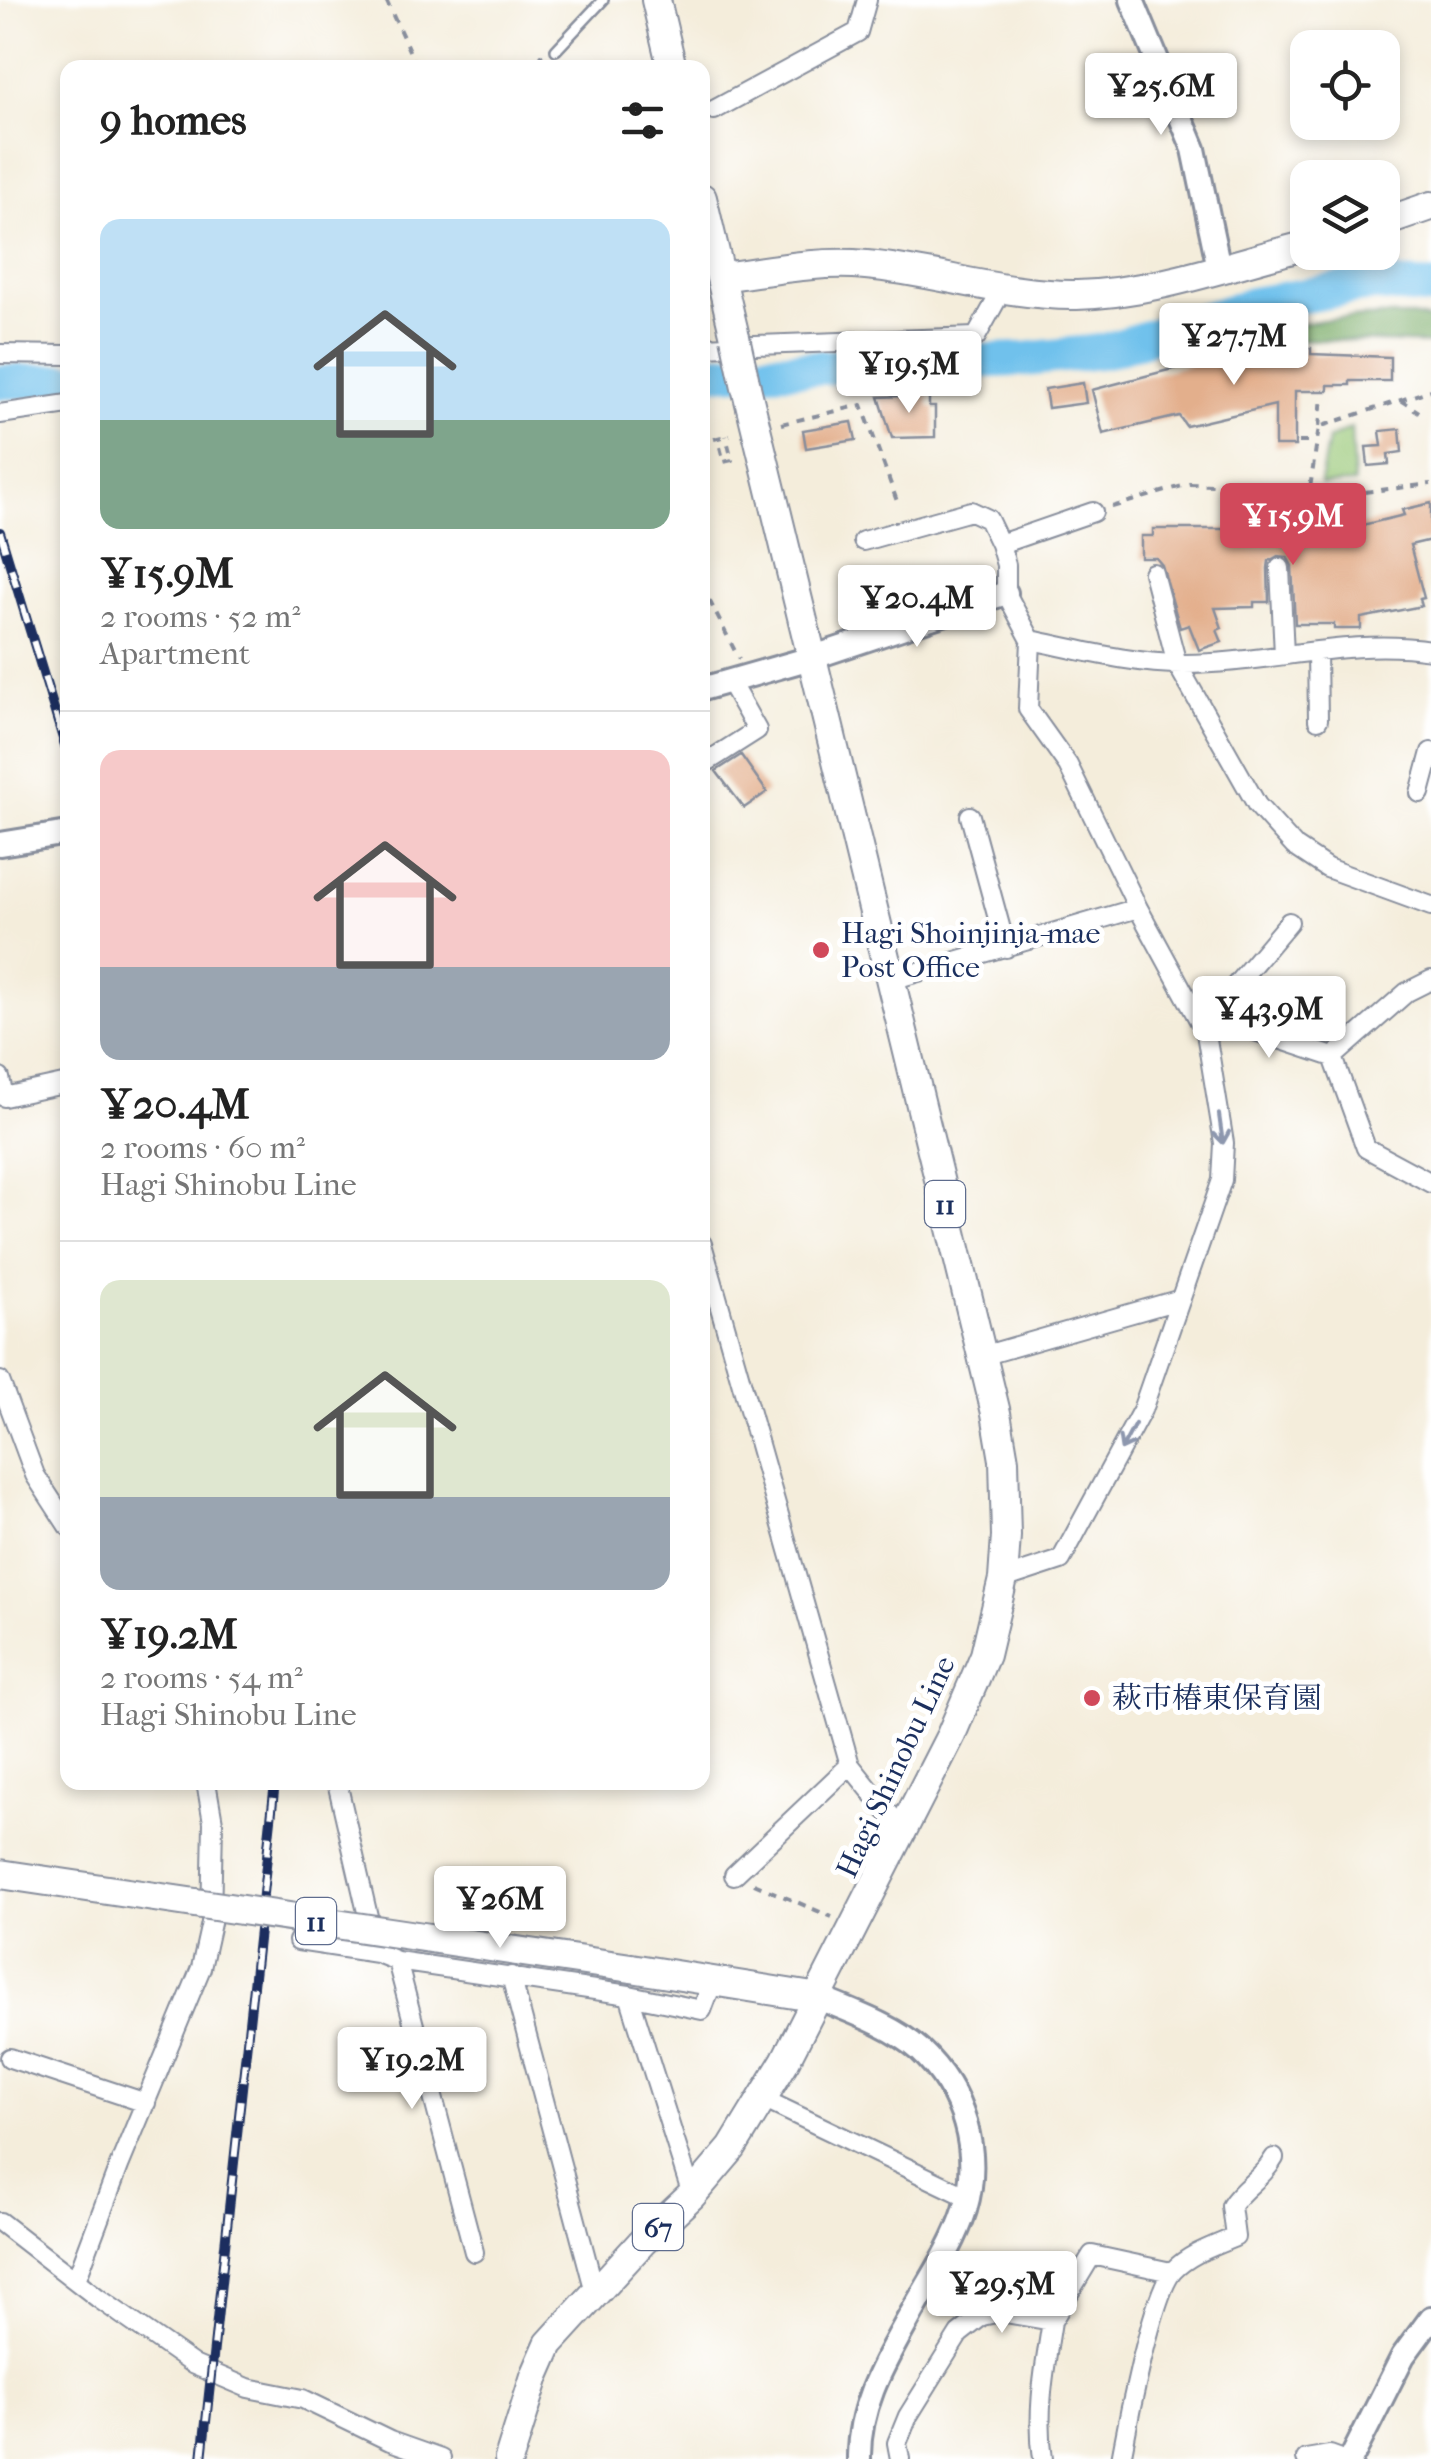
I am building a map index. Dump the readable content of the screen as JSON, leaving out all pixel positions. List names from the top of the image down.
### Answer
{
  "streets": {
    "main road": ["11", "Hagi Shinobu Line", "67"]
  },
  "crossings": [
    ["11", "Hagi Shinobu Line"],
    ["11", "67"],
    ["Hagi Shinobu Line", "67"]
  ],
  "places": ["Hagi Shoinjinja-mae Post Office", "萩市椿東保育園"],
  "page": {
    "price": [
      "¥25.6M",
      "¥27.7M",
      "¥19.5M",
      "¥15.9M",
      "¥20.4M",
      "¥43.9M",
      "¥26M",
      "¥19.2M",
      "¥29.5M"
    ],
    "heading": "9 homes",
    "list": [
      {
        "name": "¥15.9M",
        "note": "2 rooms · 52 m² · Apartment"
      },
      {
        "name": "¥20.4M",
        "note": "2 rooms · 60 m² · Hagi Shinobu Line"
      },
      {
        "name": "¥19.2M",
        "note": "2 rooms · 54 m² · Hagi Shinobu Line"
      }
    ]
  }
}
